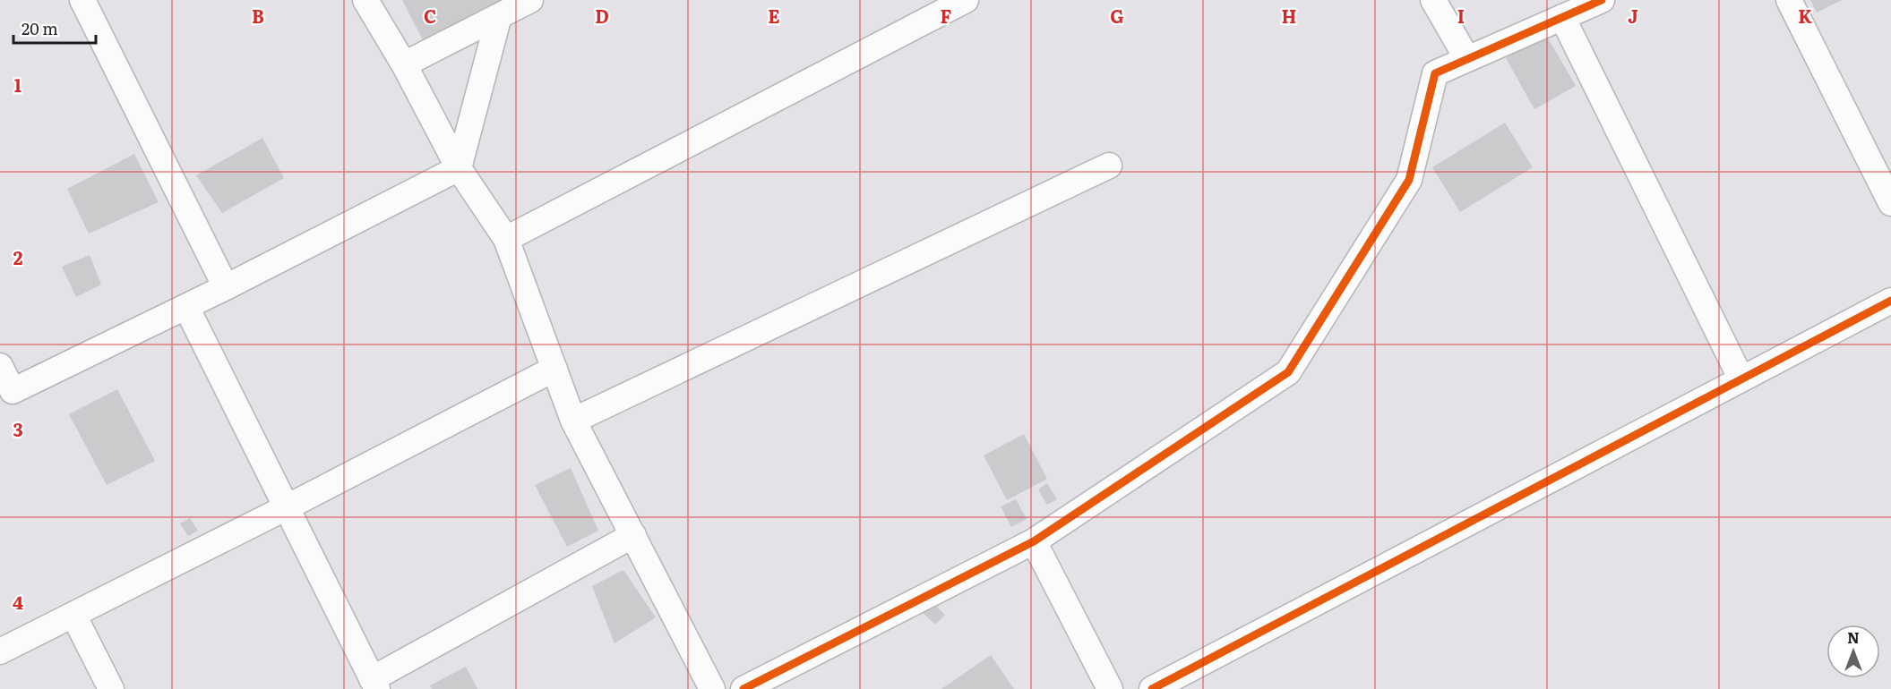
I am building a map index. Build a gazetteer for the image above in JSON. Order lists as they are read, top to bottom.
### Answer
{
  "scale_bar": "20 m",
  "north": "top",
  "grid": {
    "columns": [
      "B",
      "C",
      "D",
      "E",
      "F",
      "G",
      "H",
      "I",
      "J",
      "K"
    ],
    "rows": [
      "1",
      "2",
      "3",
      "4"
    ]
  }
}
